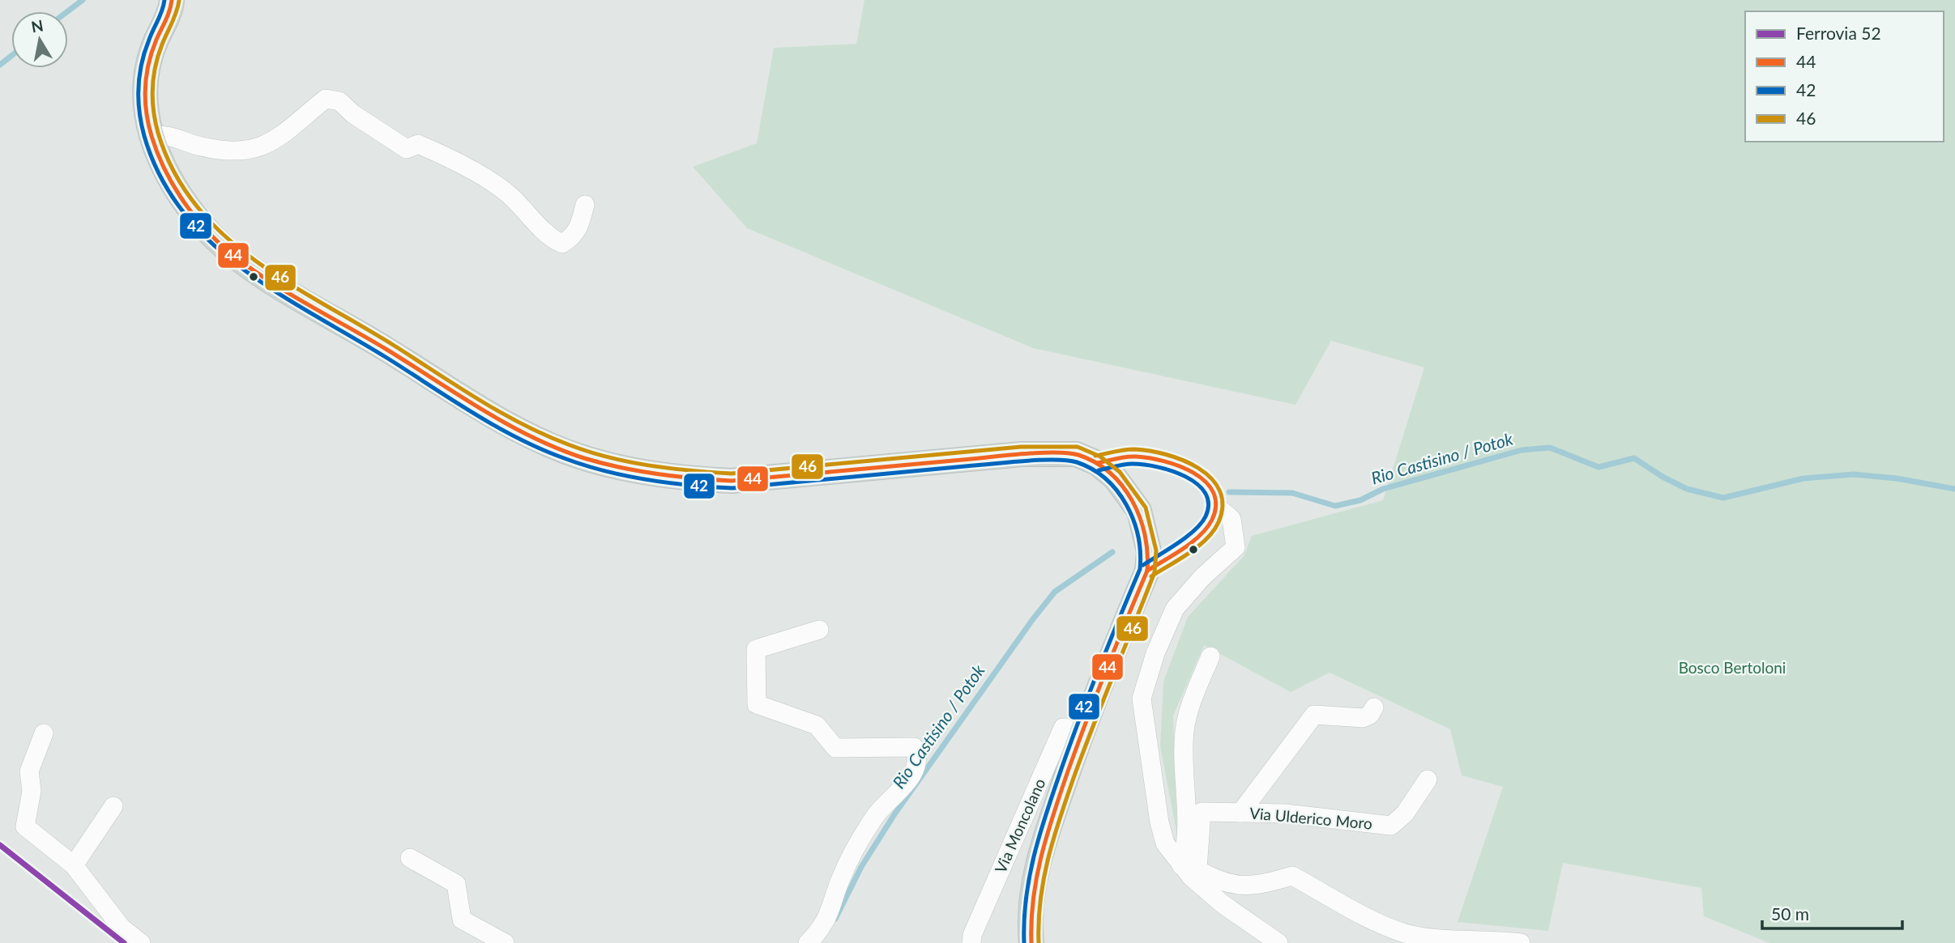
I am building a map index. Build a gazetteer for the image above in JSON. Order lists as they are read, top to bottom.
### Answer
{
  "streets": {
    "street": ["Via Ulderico Moro", "Via Moncolano"]
  },
  "water": ["Rio Castisino / Potok"],
  "parks": ["Bosco Bertoloni"],
  "lines": [
    "transit line 44",
    "transit line 42",
    "transit line 46",
    "rail line 52"
  ],
  "legend": [
    "Ferrovia 52",
    "44",
    "42",
    "46"
  ],
  "scale_bar": "50 m",
  "north": "top"
}
